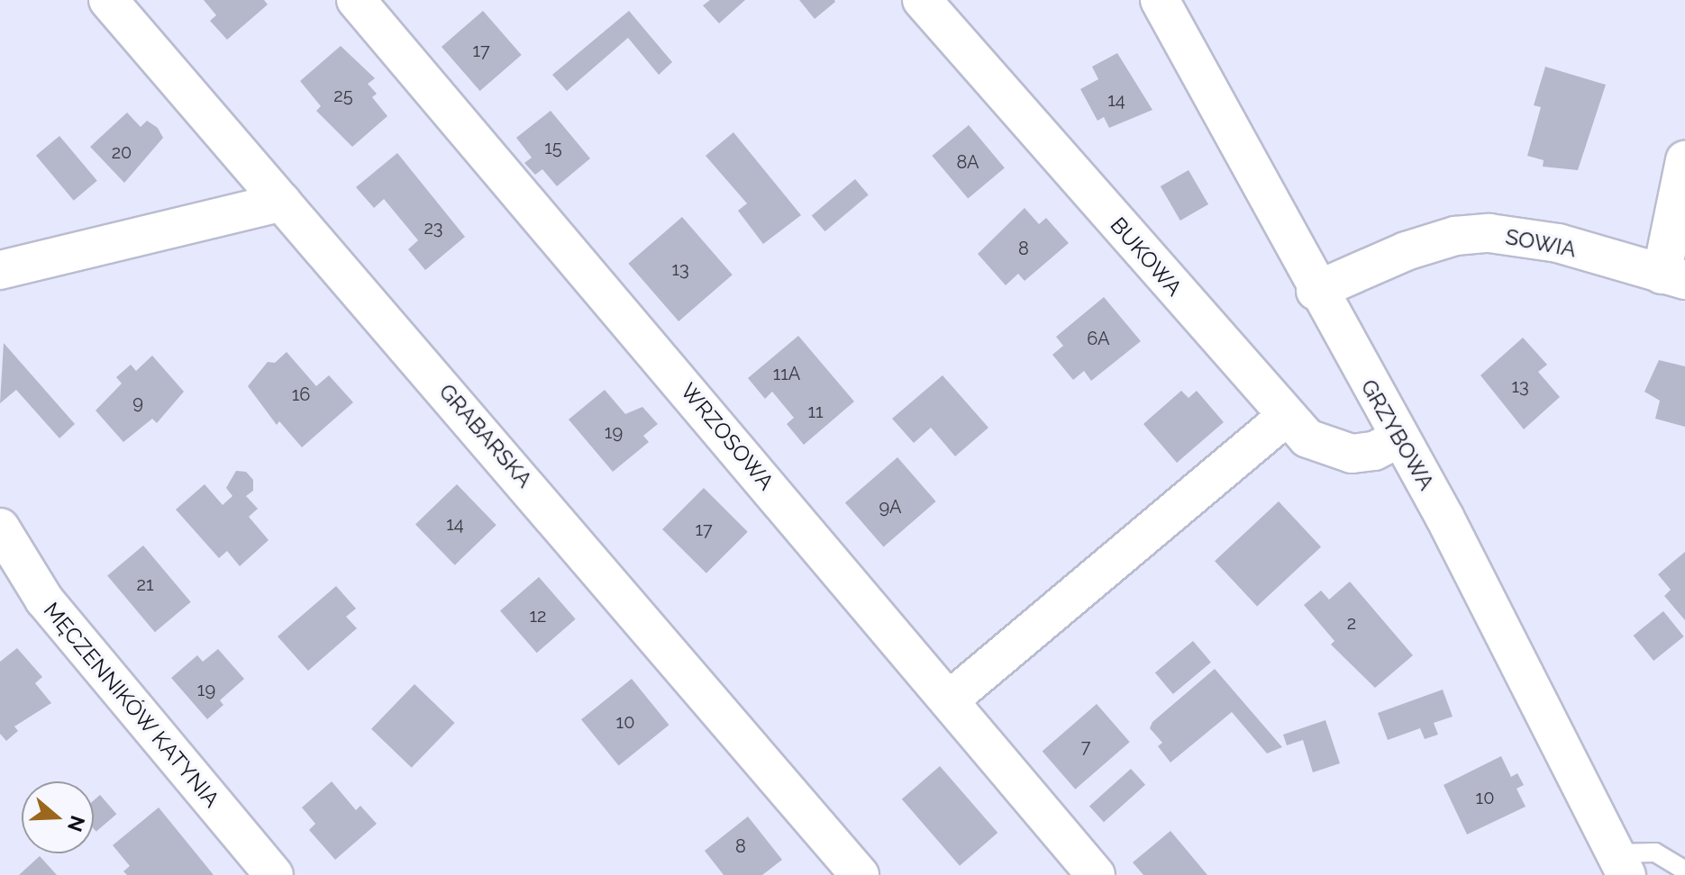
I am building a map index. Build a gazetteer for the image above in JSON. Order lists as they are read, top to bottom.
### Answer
{
  "streets": {
    "street": [
      "SOWIA",
      "BUKOWA",
      "GRZYBOWA",
      "GRABARSKA",
      "WRZOSOWA",
      "MĘCZENNIKÓW KATYNIA"
    ]
  },
  "crossings": [
    ["SOWIA", "GRZYBOWA"],
    ["BUKOWA", "GRZYBOWA"]
  ],
  "house_numbers": [
    "17",
    "25",
    "14",
    "15",
    "20",
    "8A",
    "23",
    "8",
    "13",
    "6A",
    "11A",
    "13",
    "16",
    "9",
    "11",
    "19",
    "9A",
    "14",
    "17",
    "21",
    "12",
    "2",
    "19",
    "10",
    "7",
    "10",
    "8"
  ],
  "north": "right"
}
